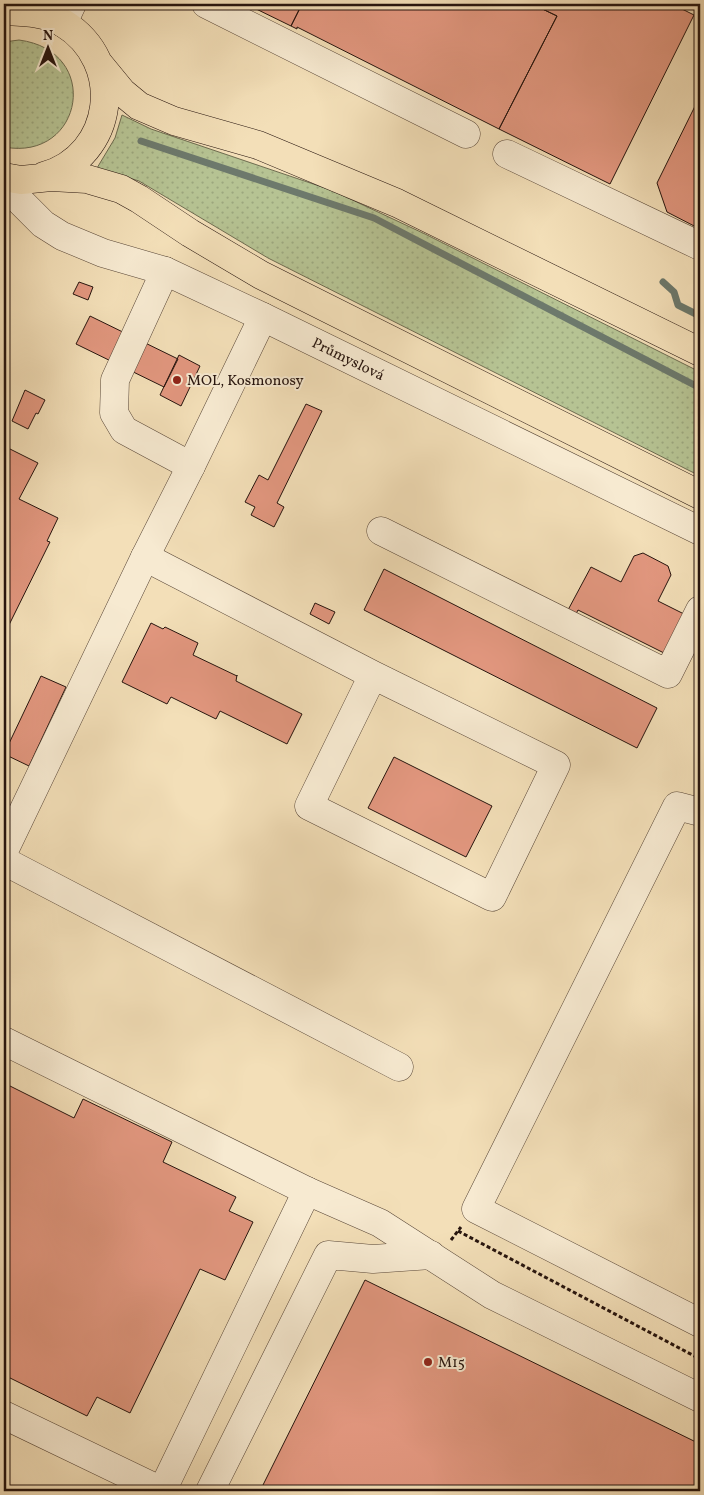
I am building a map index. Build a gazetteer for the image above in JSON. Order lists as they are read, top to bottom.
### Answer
{
  "streets": {
    "street": ["Průmyslová"]
  },
  "places": ["MOL, Kosmonosy", "M15"],
  "north": "top"
}
